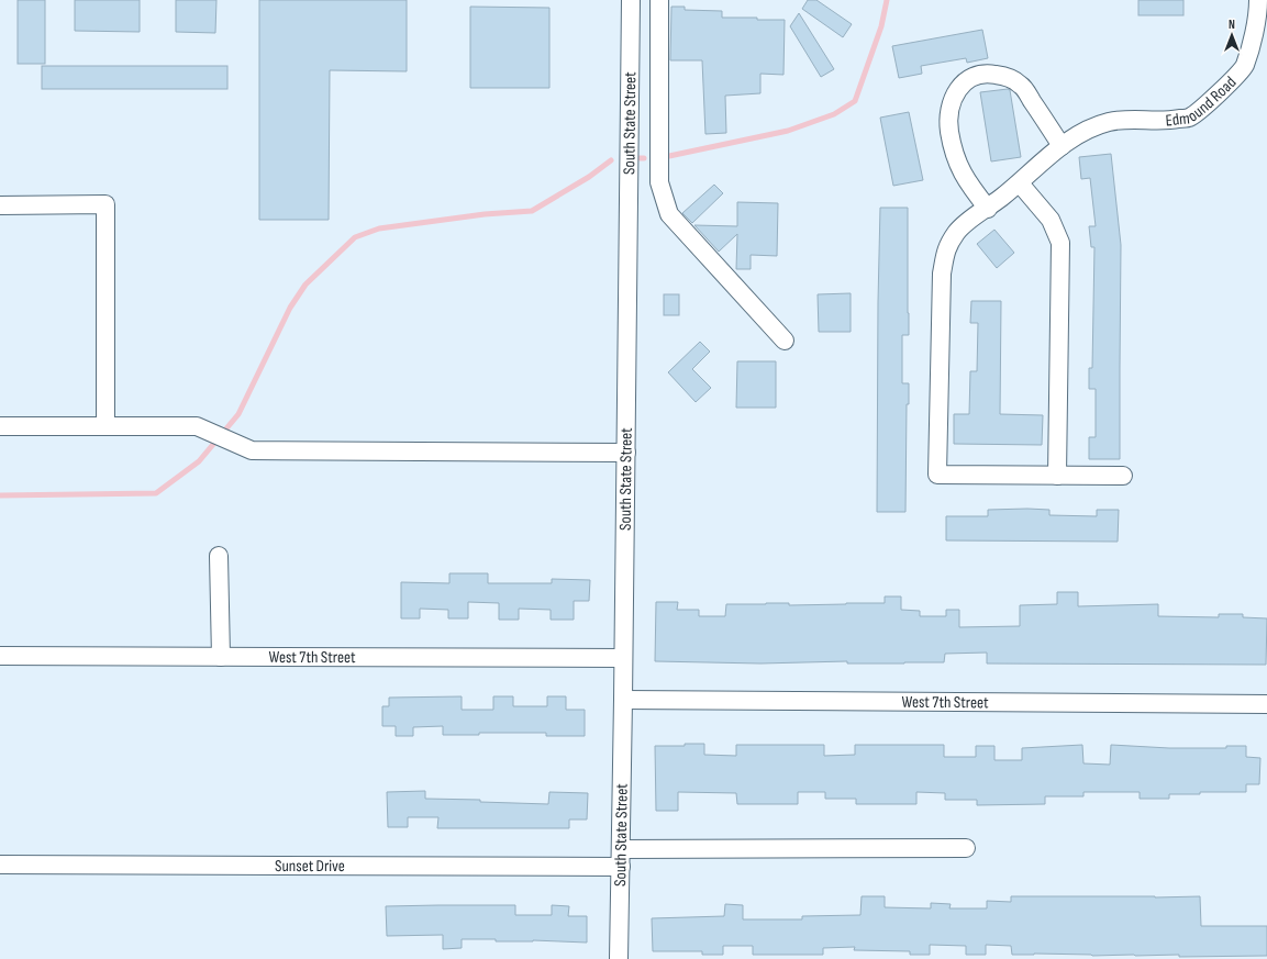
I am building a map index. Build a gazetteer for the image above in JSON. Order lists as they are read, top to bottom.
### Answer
{
  "streets": {
    "street": [
      "Edmound Road",
      "South State Street",
      "West 7th Street",
      "Sunset Drive"
    ]
  },
  "crossings": [
    ["South State Street", "West 7th Street"],
    ["South State Street", "Sunset Drive"]
  ],
  "north": "top"
}
